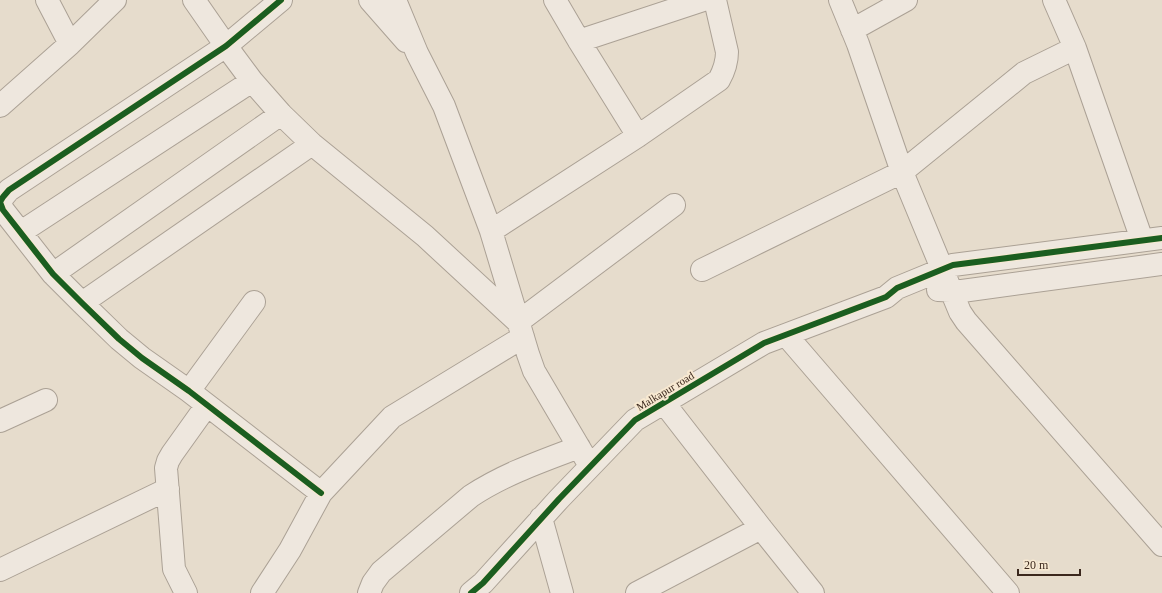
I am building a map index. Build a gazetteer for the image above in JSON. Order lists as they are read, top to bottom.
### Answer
{
  "streets": {
    "street": ["Malkapur road"]
  },
  "scale_bar": "20 m"
}
